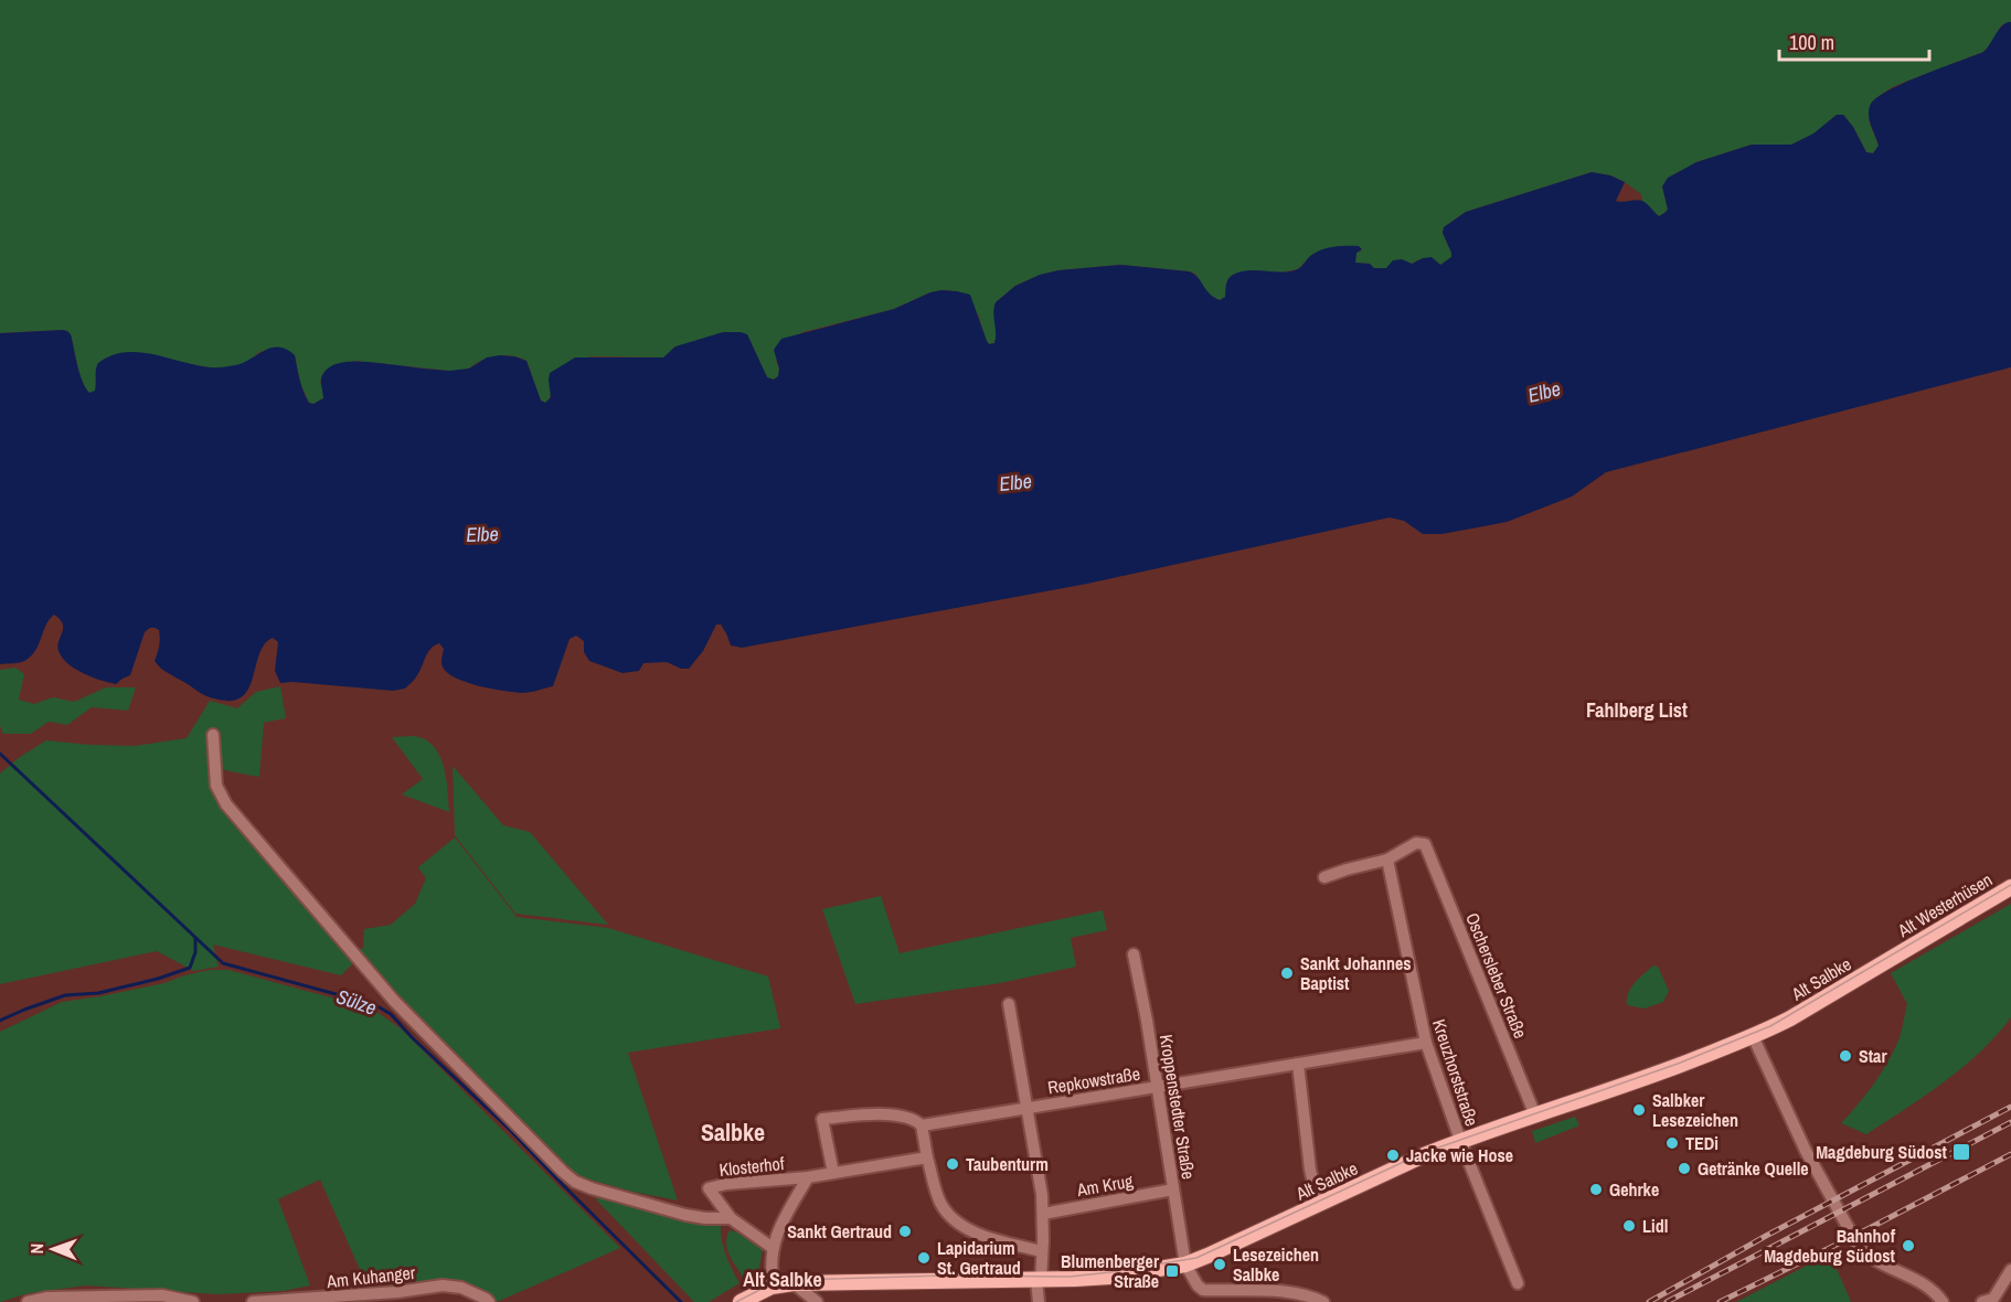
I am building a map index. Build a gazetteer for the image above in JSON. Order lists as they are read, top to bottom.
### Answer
{
  "streets": {
    "main road": ["Alt Westerhüsen", "Alt Salbke"],
    "street": [
      "Oschersleber Straße",
      "Kreuzhorststraße",
      "Repkowstraße",
      "Kroppenstedter Straße",
      "Klosterhof",
      "Am Krug",
      "Am Kuhanger"
    ]
  },
  "crossings": [
    ["Alt Westerhüsen", "Alt Salbke"],
    ["Oschersleber Straße", "Alt Salbke"],
    ["Oschersleber Straße", "Kreuzhorststraße"],
    ["Alt Salbke", "Kreuzhorststraße"],
    ["Alt Salbke", "Kroppenstedter Straße"],
    ["Kreuzhorststraße", "Repkowstraße"],
    ["Repkowstraße", "Kroppenstedter Straße"],
    ["Kroppenstedter Straße", "Am Krug"]
  ],
  "districts": ["Fahlberg List", "Salbke", "Alt Salbke"],
  "water": ["Elbe", "Sülze"],
  "places": {
    "other": [
      "Sankt Johannes Baptist",
      "Star",
      "Salbker Lesezeichen",
      "TEDi",
      "Jacke wie Hose",
      "Taubenturm",
      "Getränke Quelle",
      "Gehrke",
      "Lidl",
      "Sankt Gertraud",
      "Bahnhof Magdeburg Südost",
      "Lapidarium St. Gertraud",
      "Lesezeichen Salbke"
    ],
    "transit": ["Magdeburg Südost", "Blumenberger Straße"]
  },
  "scale_bar": "100 m",
  "north": "left"
}
